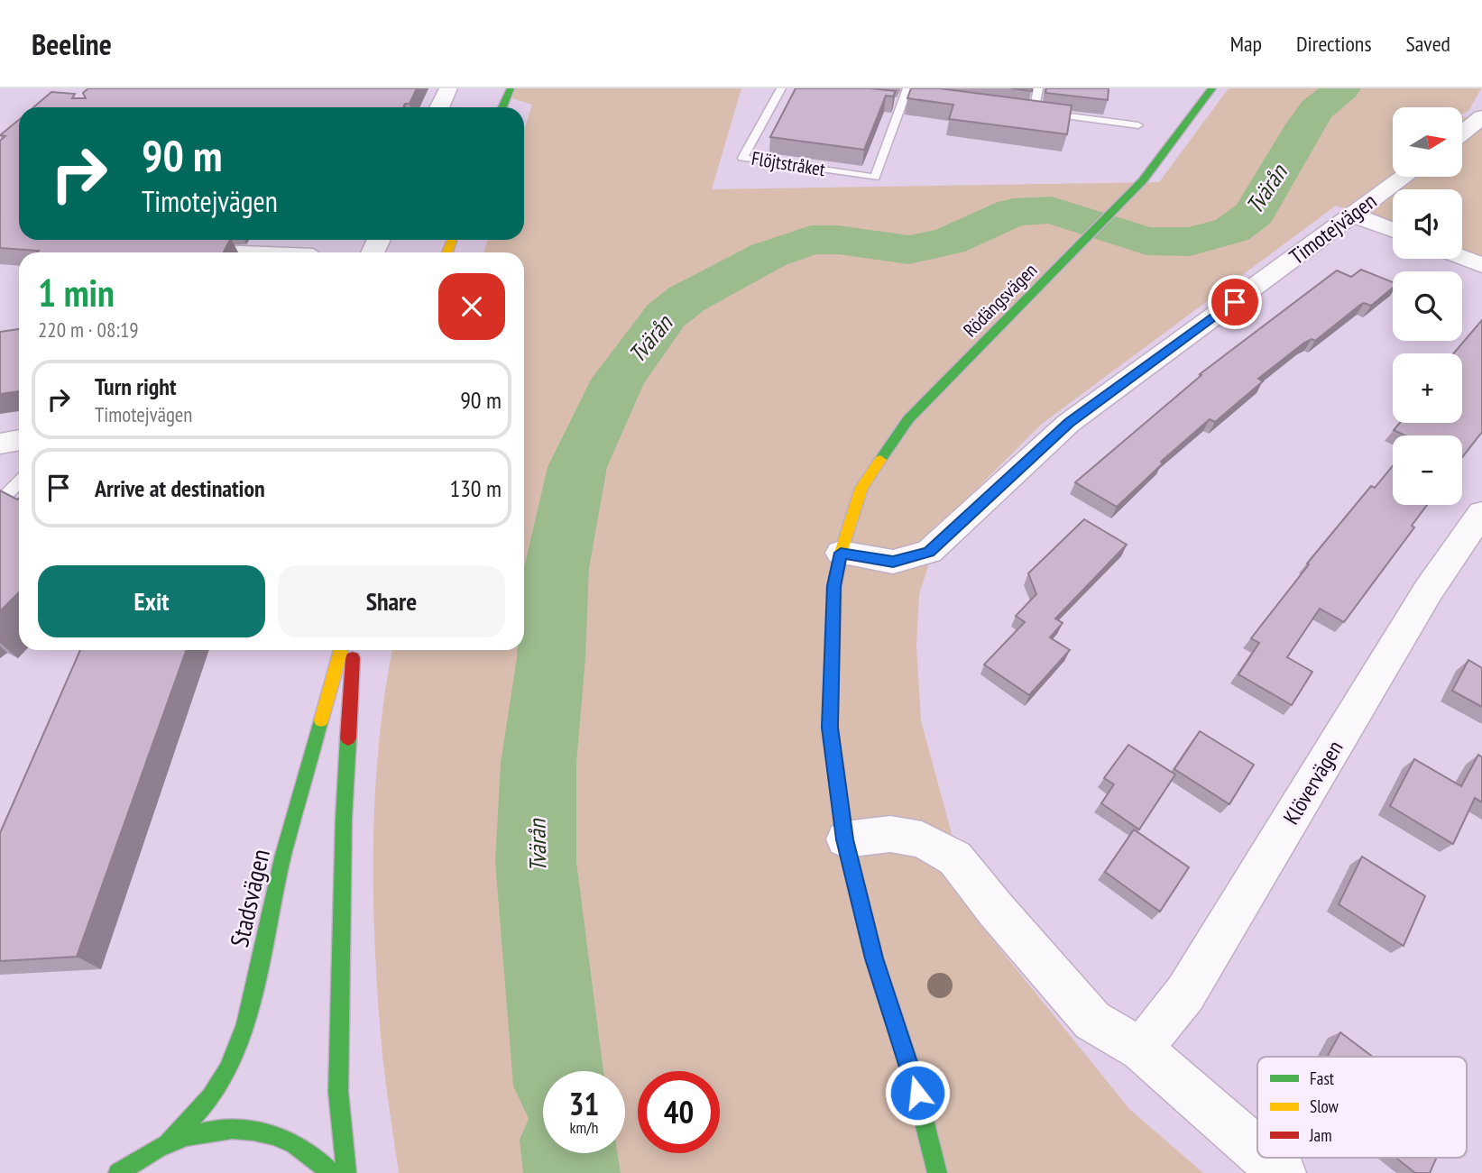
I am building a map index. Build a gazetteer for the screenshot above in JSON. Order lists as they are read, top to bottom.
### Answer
{
  "streets": {
    "street": [
      "Timotejvägen",
      "Rödängsvägen",
      "Klövervägen",
      "Stadsvägen"
    ],
    "lane": ["Flöjtstråket"]
  },
  "crossings": [
    ["Timotejvägen", "Rödängsvägen"]
  ],
  "water": ["Tvärån"],
  "legend": ["Fast", "Slow", "Jam"],
  "north": "right",
  "page": {
    "header": "Beeline",
    "nav": ["Map", "Directions", "Saved"],
    "map_buttons": ["+", "−"],
    "turn": ["90 m", "Timotejvägen"],
    "heading": ["1 min", "220 m · 08:19"],
    "list": [
      {
        "name": "Turn right",
        "note": "Timotejvägen",
        "value": "90 m"
      },
      {
        "name": "Arrive at destination",
        "value": "130 m"
      }
    ],
    "buttons": ["Exit", "Share"],
    "speed": "31 km/h",
    "limit": "40"
  }
}
